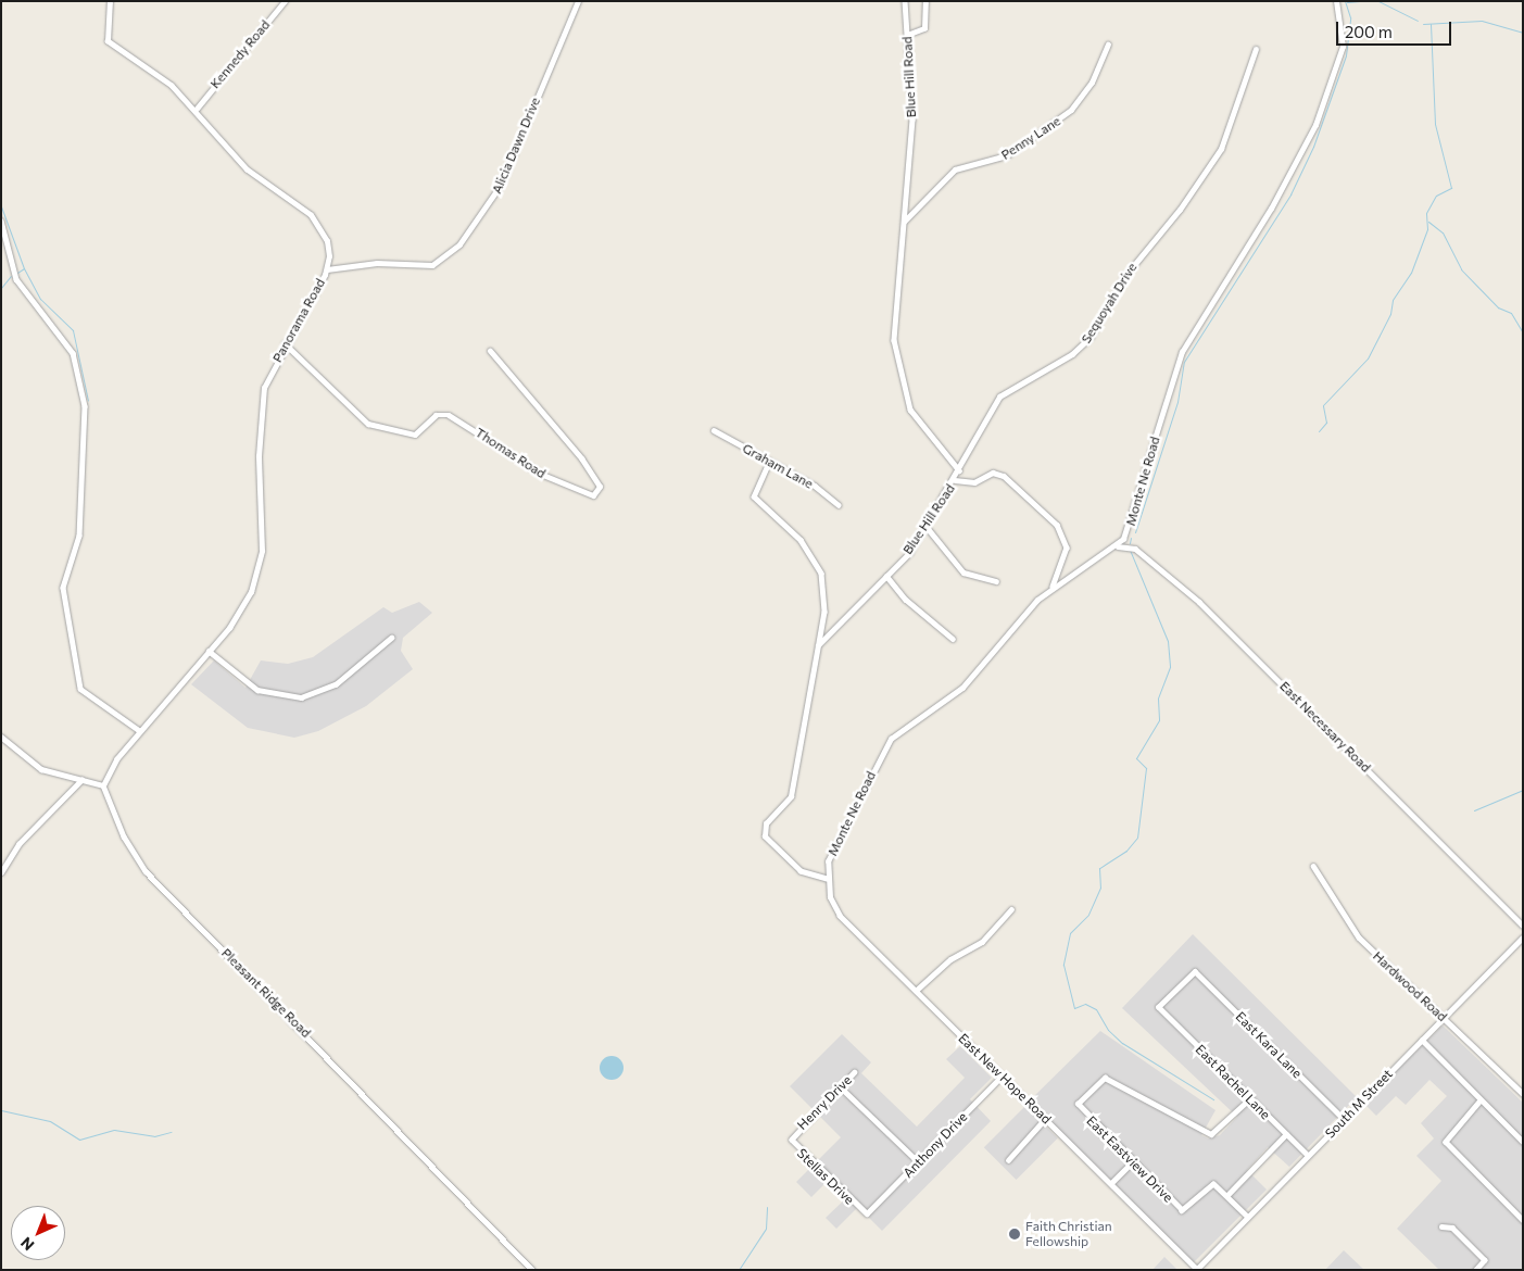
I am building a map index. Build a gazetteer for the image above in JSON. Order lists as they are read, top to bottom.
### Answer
{
  "streets": {
    "street": [
      "Kennedy Road",
      "Blue Hill Road",
      "Penny Lane",
      "Alicia Dawn Drive",
      "Sequoyah Drive",
      "Panorama Road",
      "Thomas Road",
      "Graham Lane",
      "Monte Ne Road",
      "East Necessary Road",
      "Hardwood Road",
      "Pleasant Ridge Road",
      "East Kara Lane",
      "East New Hope Road",
      "East Rachel Lane",
      "Henry Drive",
      "South M Street",
      "Anthony Drive",
      "East Eastview Drive",
      "Stellas Drive"
    ]
  },
  "crossings": [
    ["Kennedy Road", "Panorama Road"],
    ["Blue Hill Road", "Penny Lane"],
    ["Blue Hill Road", "Sequoyah Drive"],
    ["Alicia Dawn Drive", "Panorama Road"],
    ["Panorama Road", "Thomas Road"],
    ["Panorama Road", "Pleasant Ridge Road"],
    ["Monte Ne Road", "East Necessary Road"],
    ["Monte Ne Road", "East New Hope Road"],
    ["Hardwood Road", "South M Street"],
    ["East Kara Lane", "East Rachel Lane"],
    ["East Kara Lane", "South M Street"],
    ["East New Hope Road", "South M Street"],
    ["East New Hope Road", "Anthony Drive"],
    ["East Rachel Lane", "South M Street"],
    ["East Rachel Lane", "East Eastview Drive"],
    ["Henry Drive", "Stellas Drive"],
    ["Anthony Drive", "Stellas Drive"]
  ],
  "places": ["Faith Christian Fellowship"],
  "scale_bar": "200 m",
  "north": "bottom left"
}
